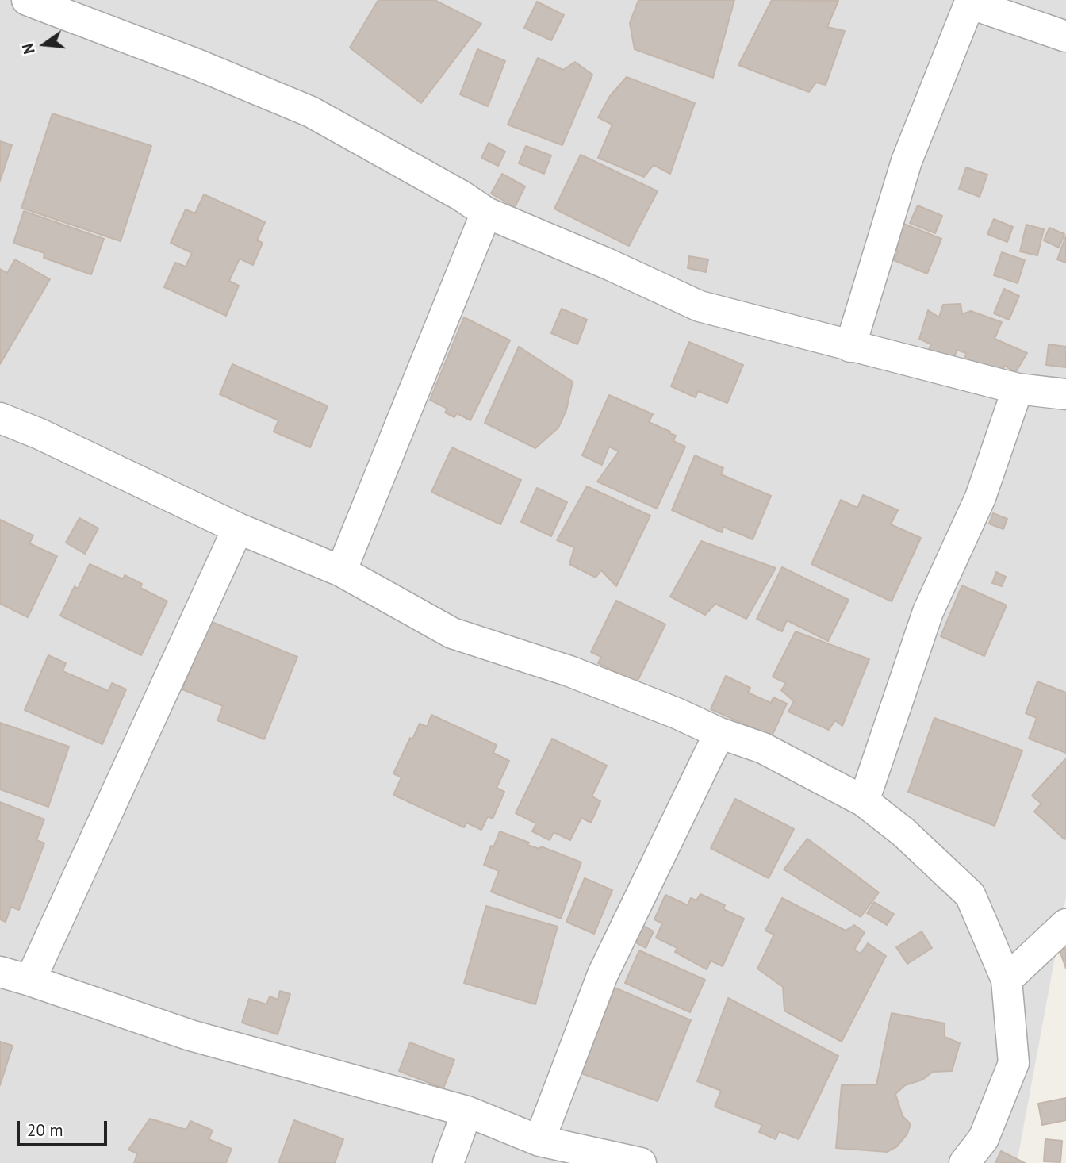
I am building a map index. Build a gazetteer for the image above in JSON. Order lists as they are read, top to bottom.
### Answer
{
  "scale_bar": "20 m",
  "north": "left"
}
